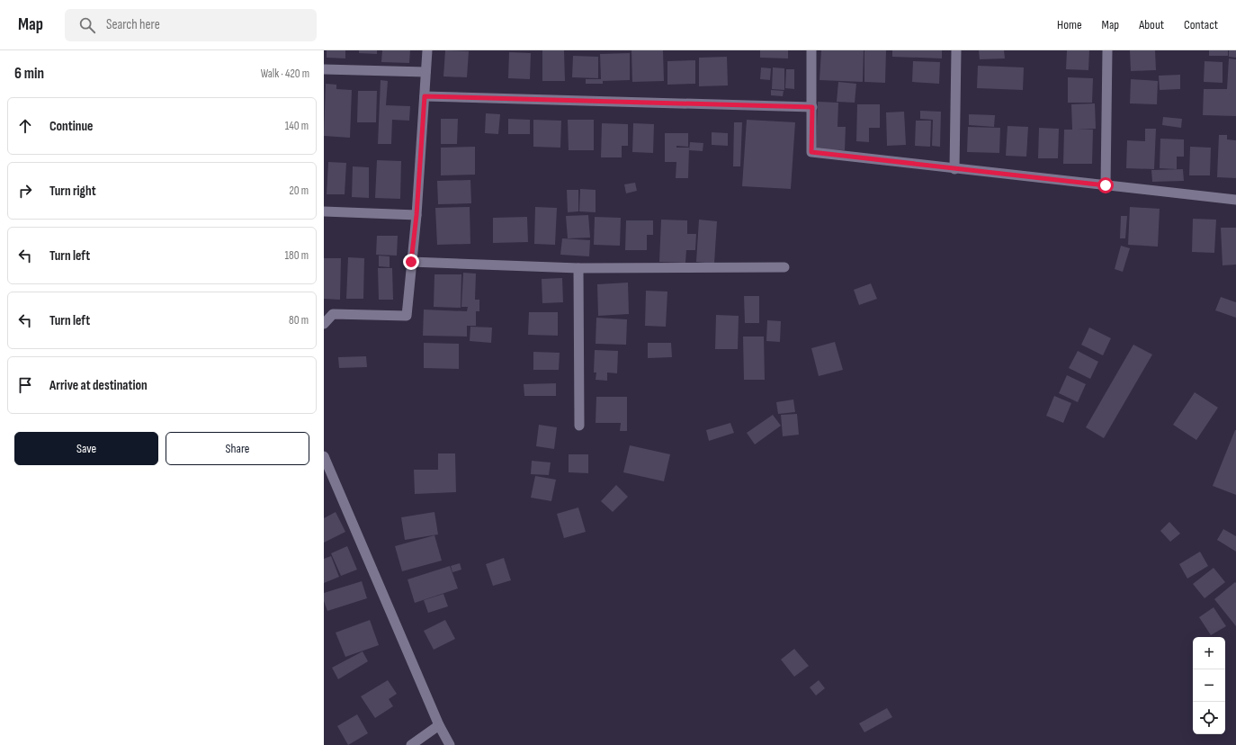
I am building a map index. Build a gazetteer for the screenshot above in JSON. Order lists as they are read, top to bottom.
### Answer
{
  "page": {
    "header": "Map",
    "search": "Search here",
    "nav": [
      "Home",
      "Map",
      "About",
      "Contact"
    ],
    "heading": ["6 min", "Walk · 420 m"],
    "list": [
      ["Continue", "140 m"],
      ["Turn right", "20 m"],
      ["Turn left", "180 m"],
      ["Turn left", "80 m"],
      "Arrive at destination"
    ],
    "buttons": ["Save", "Share"],
    "map_buttons": ["+", "−"]
  }
}
